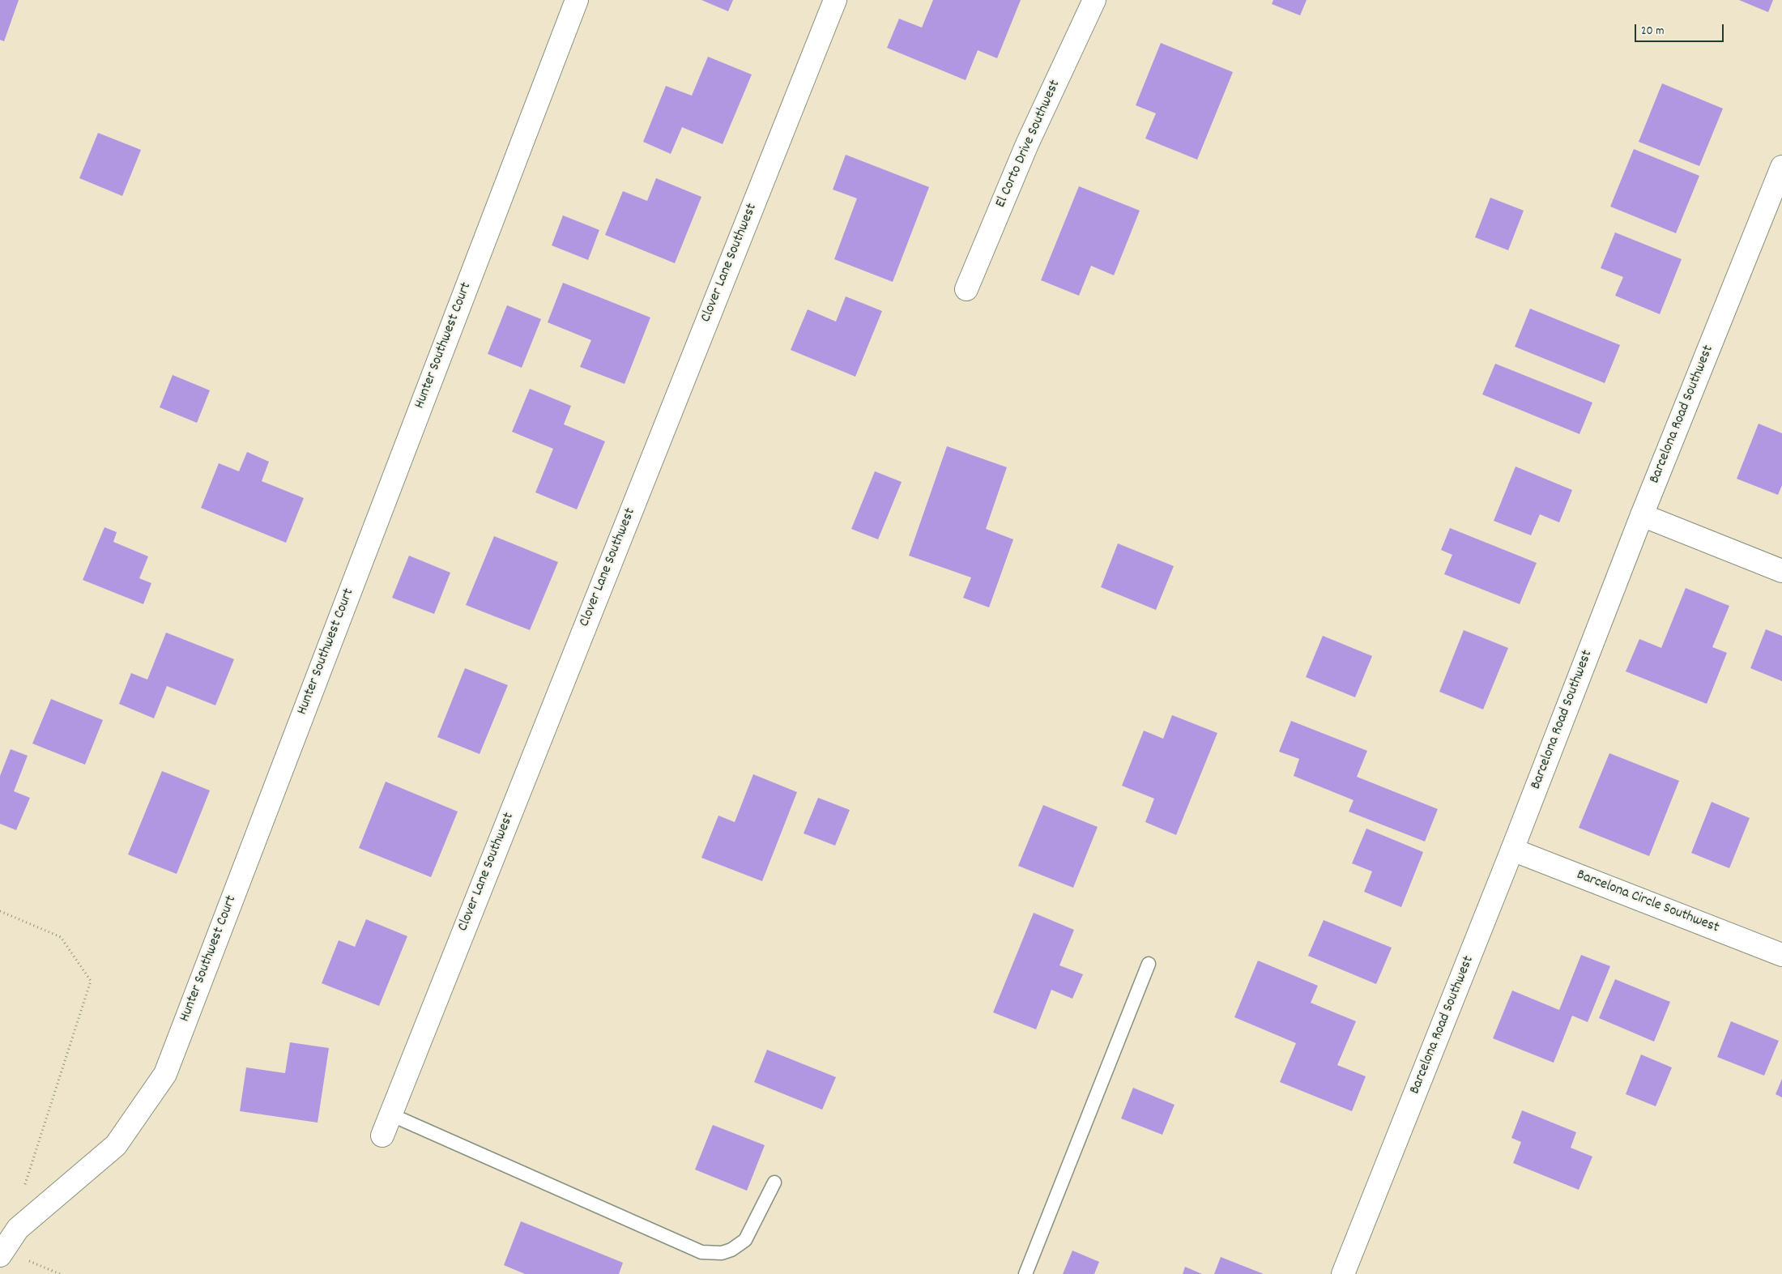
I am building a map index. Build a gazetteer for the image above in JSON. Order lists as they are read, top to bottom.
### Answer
{
  "streets": {
    "street": [
      "El Corto Drive Southwest",
      "Clover Lane Southwest",
      "Hunter Southwest Court",
      "Barcelona Road Southwest",
      "Barcelona Circle Southwest"
    ]
  },
  "crossings": [
    ["Barcelona Road Southwest", "Barcelona Circle Southwest"]
  ],
  "scale_bar": "20 m"
}
